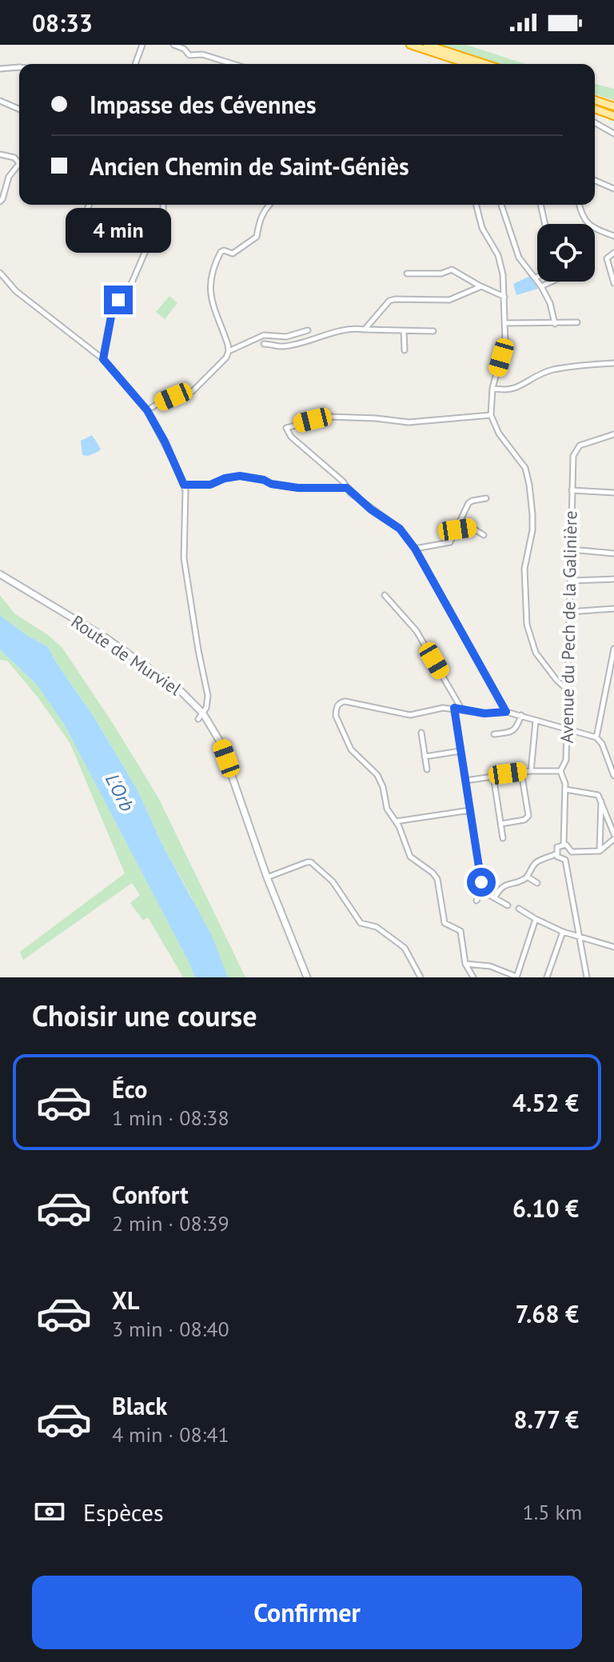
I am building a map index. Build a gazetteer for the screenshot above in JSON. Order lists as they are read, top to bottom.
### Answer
{
  "streets": {
    "main road": ["Route de Murviel"],
    "street": ["Avenue du Pech de la Galinière"]
  },
  "water": ["L'Orb"],
  "page": {
    "status": "08:33",
    "banner": ["Impasse des Cévennes", "Ancien Chemin de Saint-Géniès"],
    "bubble": "4 min",
    "heading": "Choisir une course",
    "list": [
      {
        "name": "Éco",
        "note": "1 min · 08:38",
        "value": "4.52 €"
      },
      {
        "name": "Confort",
        "note": "2 min · 08:39",
        "value": "6.10 €"
      },
      {
        "name": "XL",
        "note": "3 min · 08:40",
        "value": "7.68 €"
      },
      {
        "name": "Black",
        "note": "4 min · 08:41",
        "value": "8.77 €"
      }
    ],
    "pay": ["Espèces", "1.5 km"],
    "buttons": "Confirmer"
  }
}
